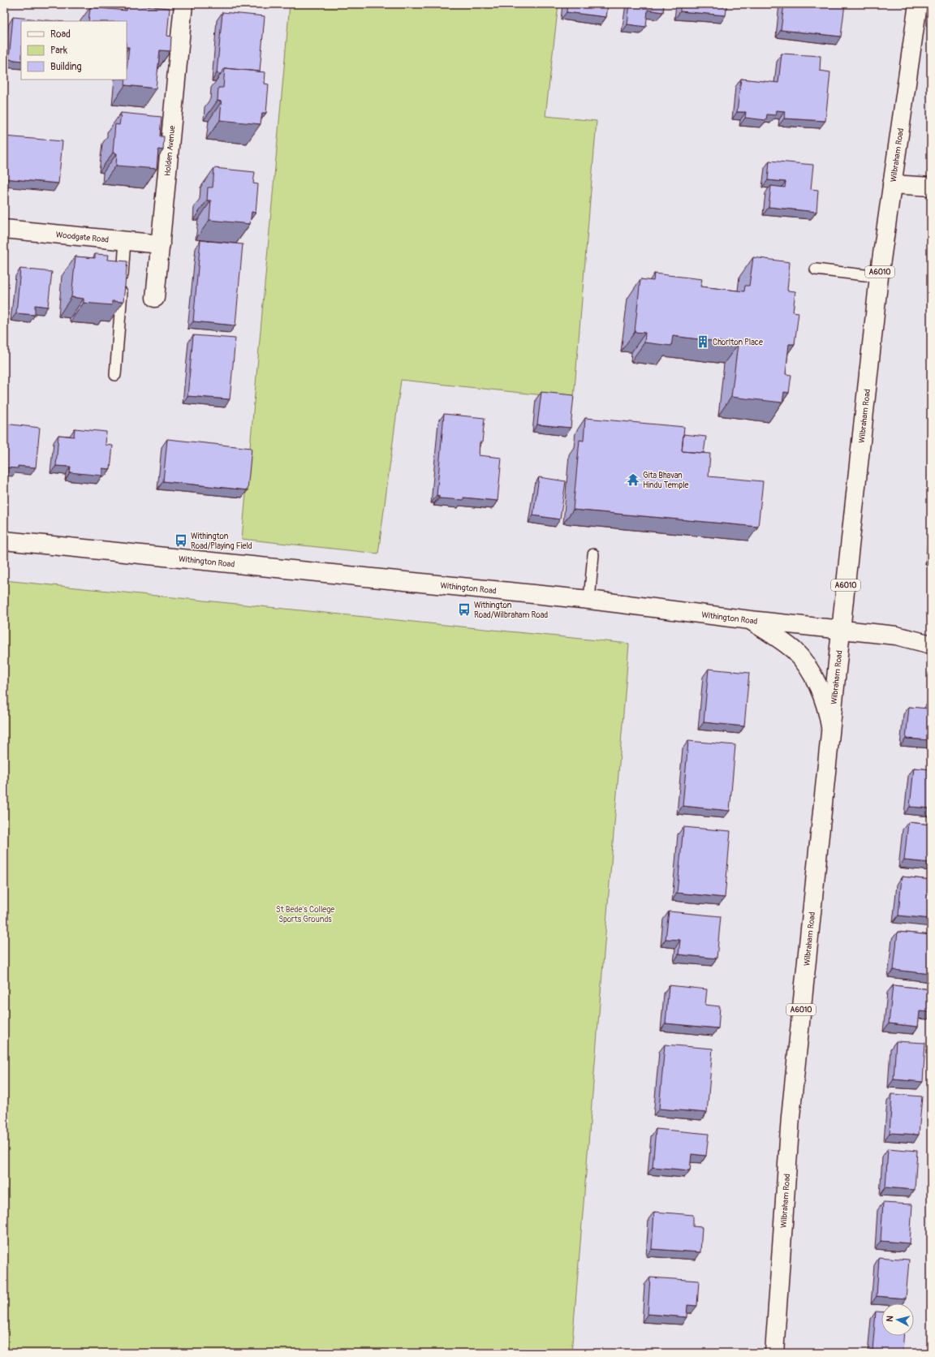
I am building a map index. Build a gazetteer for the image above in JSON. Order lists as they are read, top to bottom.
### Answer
{
  "streets": {
    "main road": [
      "Holden Avenue",
      "Wilbraham Road",
      "Woodgate Road",
      "A6010",
      "Withington Road"
    ]
  },
  "crossings": [
    ["Holden Avenue", "Woodgate Road"],
    ["Wilbraham Road", "Withington Road"]
  ],
  "parks": ["St Bede's College Sports Grounds"],
  "places": {
    "building": ["Chorlton Place"],
    "temple": ["Gita Bhavan Hindu Temple"],
    "bus stop": ["Withington Road/Playing Field", "Withington Road/Wilbraham Road"]
  },
  "legend": ["Road", "Park", "Building"],
  "north": "left"
}
